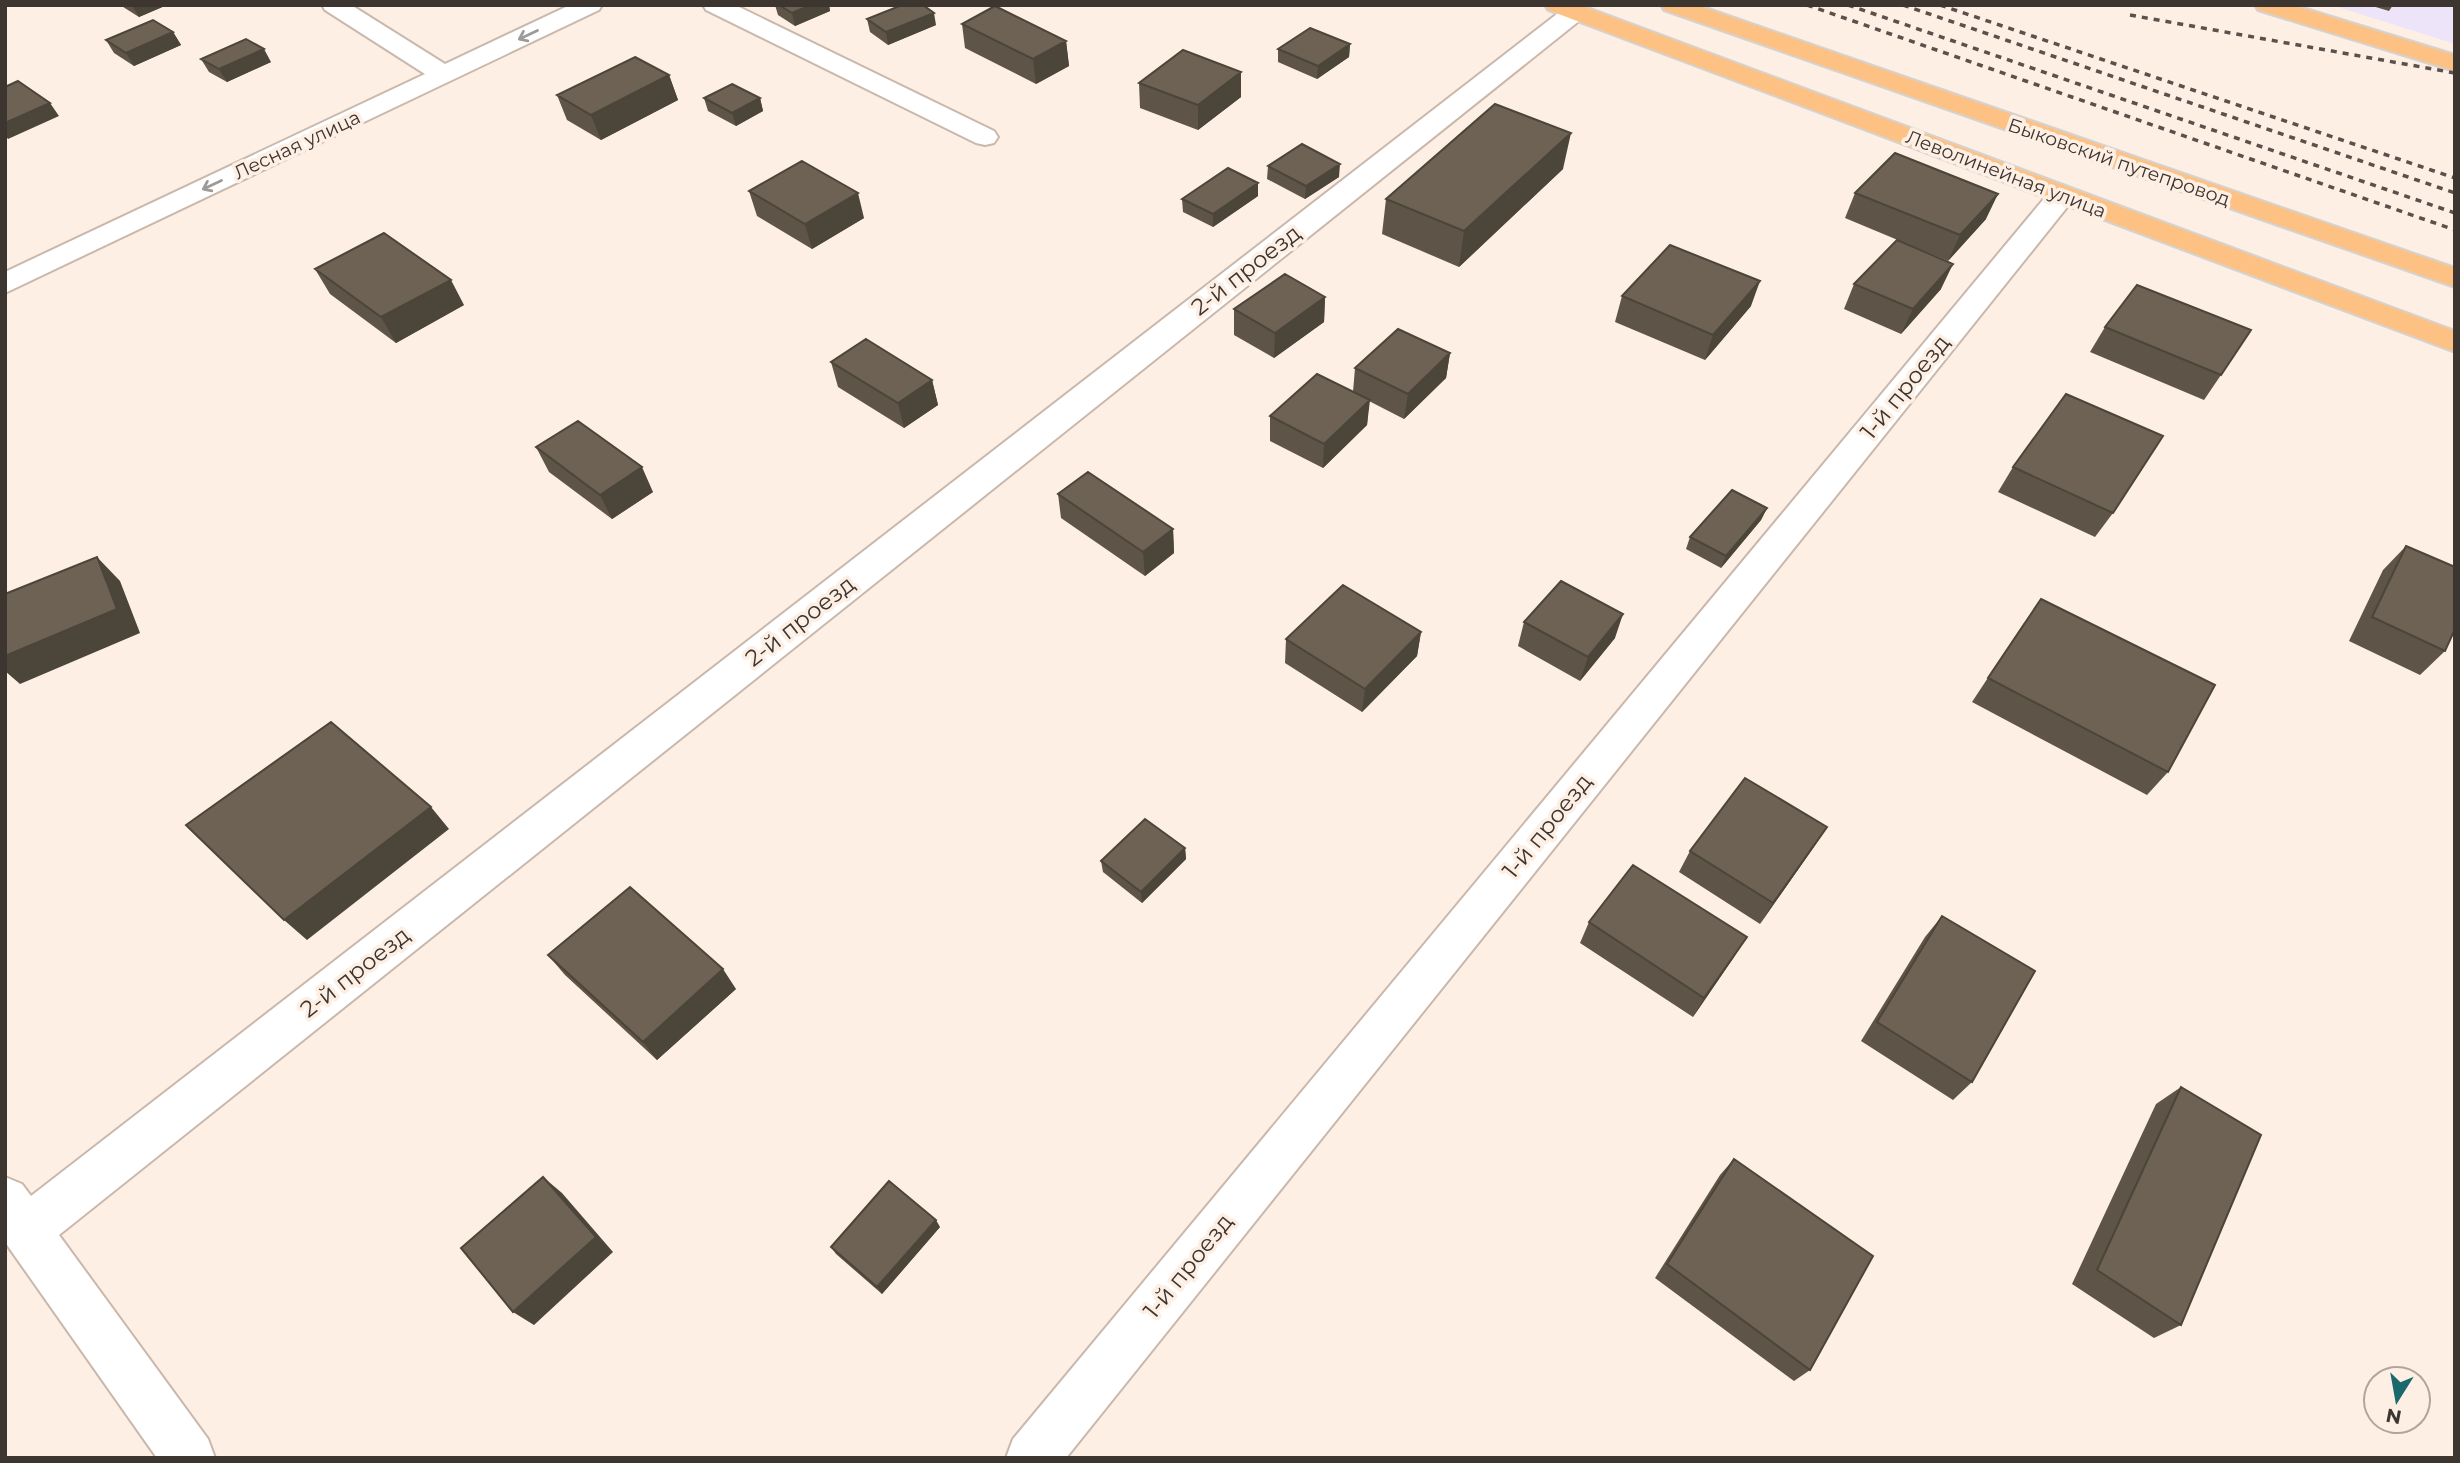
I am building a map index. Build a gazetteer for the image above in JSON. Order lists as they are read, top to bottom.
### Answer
{
  "streets": {
    "main road": ["Быковский путепровод", "Леволинейная улица"],
    "street": ["Лесная улица", "2-й проезд", "1-й проезд"]
  },
  "crossings": [
    ["Леволинейная улица", "2-й проезд"],
    ["Леволинейная улица", "1-й проезд"]
  ],
  "one_way": ["Лесная улица"],
  "north": "bottom"
}
